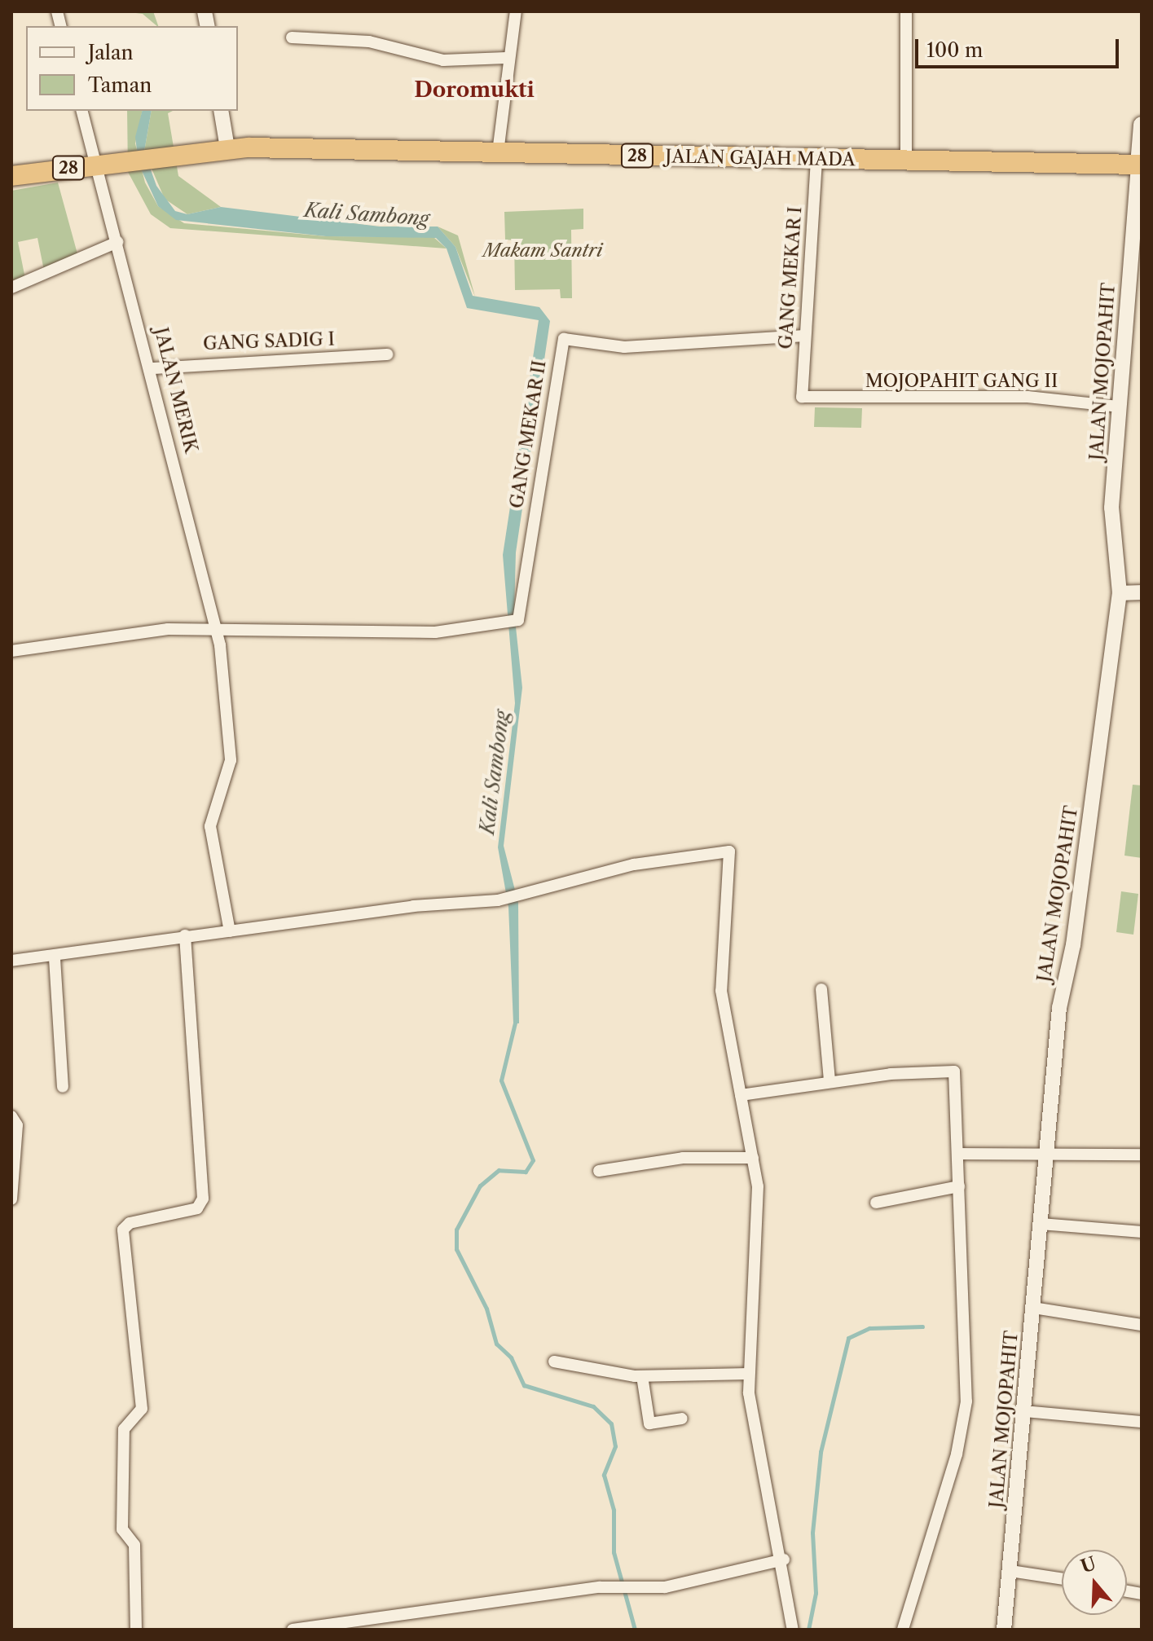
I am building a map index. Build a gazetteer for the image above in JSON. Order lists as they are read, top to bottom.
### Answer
{
  "streets": {
    "highway": ["28", "JALAN GAJAH MADA"],
    "street": [
      "GANG MEKAR I",
      "GANG SADIG I",
      "JALAN MOJOPAHIT",
      "MOJOPAHIT GANG II",
      "JALAN MERIK",
      "GANG MEKAR II"
    ]
  },
  "crossings": [
    ["28", "JALAN GAJAH MADA"],
    ["28", "JALAN MERIK"],
    ["JALAN GAJAH MADA", "GANG MEKAR I"],
    ["JALAN GAJAH MADA", "JALAN MOJOPAHIT"],
    ["JALAN GAJAH MADA", "JALAN MERIK"],
    ["GANG MEKAR I", "MOJOPAHIT GANG II"],
    ["GANG MEKAR I", "GANG MEKAR II"],
    ["GANG SADIG I", "JALAN MERIK"],
    ["JALAN MOJOPAHIT", "MOJOPAHIT GANG II"],
    ["JALAN MERIK", "GANG MEKAR II"]
  ],
  "districts": ["Doromukti"],
  "water": ["Kali Sambong"],
  "parks": ["Makam Santri"],
  "legend": ["Jalan", "Taman"],
  "scale_bar": "100 m",
  "north": "top"
}
